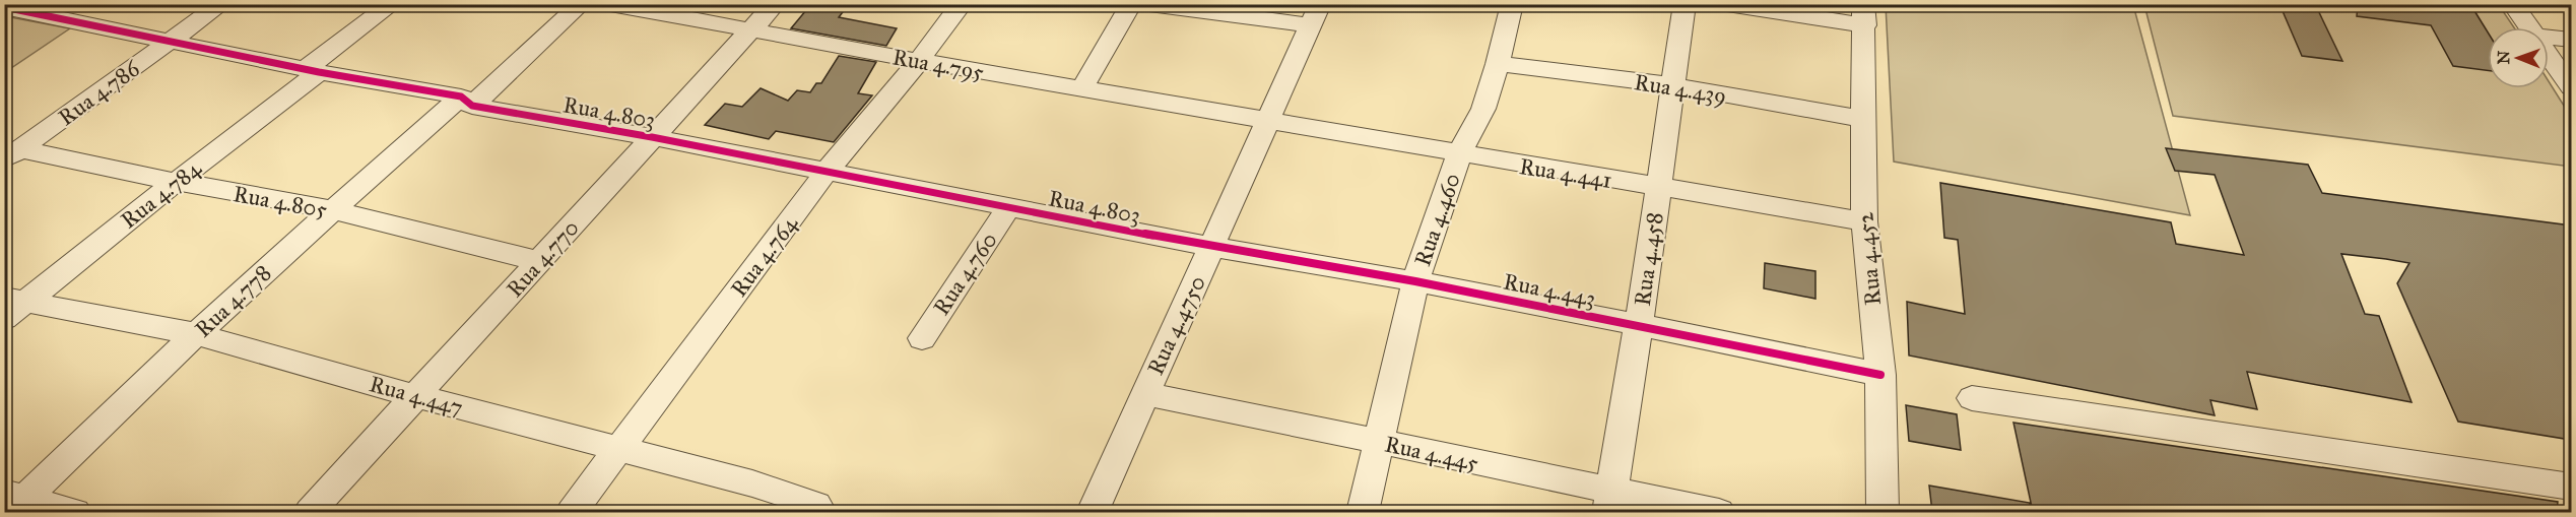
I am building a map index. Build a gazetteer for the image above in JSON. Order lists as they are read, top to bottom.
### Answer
{
  "streets": {
    "street": [
      "Rua 4.795",
      "Rua 4.439",
      "Rua 4.786",
      "Rua 4.803",
      "Rua 4.441",
      "Rua 4.784",
      "Rua 4.805",
      "Rua 4.460",
      "Rua 4.764",
      "Rua 4.770",
      "Rua 4.458",
      "Rua 4.452",
      "Rua 4.760",
      "Rua 4.443",
      "Rua 4.778",
      "Rua 4.4750",
      "Rua 4.447",
      "Rua 4.445"
    ]
  },
  "crossings": [
    ["Rua 4.795", "Rua 4.441"],
    ["Rua 4.795", "Rua 4.764"],
    ["Rua 4.795", "Rua 4.770"],
    ["Rua 4.795", "Rua 4.4750"],
    ["Rua 4.439", "Rua 4.460"],
    ["Rua 4.439", "Rua 4.458"],
    ["Rua 4.439", "Rua 4.452"],
    ["Rua 4.786", "Rua 4.803"],
    ["Rua 4.786", "Rua 4.805"],
    ["Rua 4.803", "Rua 4.784"],
    ["Rua 4.803", "Rua 4.764"],
    ["Rua 4.803", "Rua 4.770"],
    ["Rua 4.803", "Rua 4.760"],
    ["Rua 4.803", "Rua 4.443"],
    ["Rua 4.803", "Rua 4.778"],
    ["Rua 4.803", "Rua 4.4750"],
    ["Rua 4.441", "Rua 4.460"],
    ["Rua 4.441", "Rua 4.458"],
    ["Rua 4.441", "Rua 4.452"],
    ["Rua 4.441", "Rua 4.4750"],
    ["Rua 4.784", "Rua 4.805"],
    ["Rua 4.784", "Rua 4.447"],
    ["Rua 4.805", "Rua 4.770"],
    ["Rua 4.805", "Rua 4.778"],
    ["Rua 4.460", "Rua 4.443"],
    ["Rua 4.460", "Rua 4.445"],
    ["Rua 4.764", "Rua 4.447"],
    ["Rua 4.770", "Rua 4.447"],
    ["Rua 4.458", "Rua 4.443"],
    ["Rua 4.458", "Rua 4.445"],
    ["Rua 4.452", "Rua 4.443"],
    ["Rua 4.443", "Rua 4.4750"],
    ["Rua 4.778", "Rua 4.447"],
    ["Rua 4.4750", "Rua 4.445"]
  ],
  "north": "left"
}
